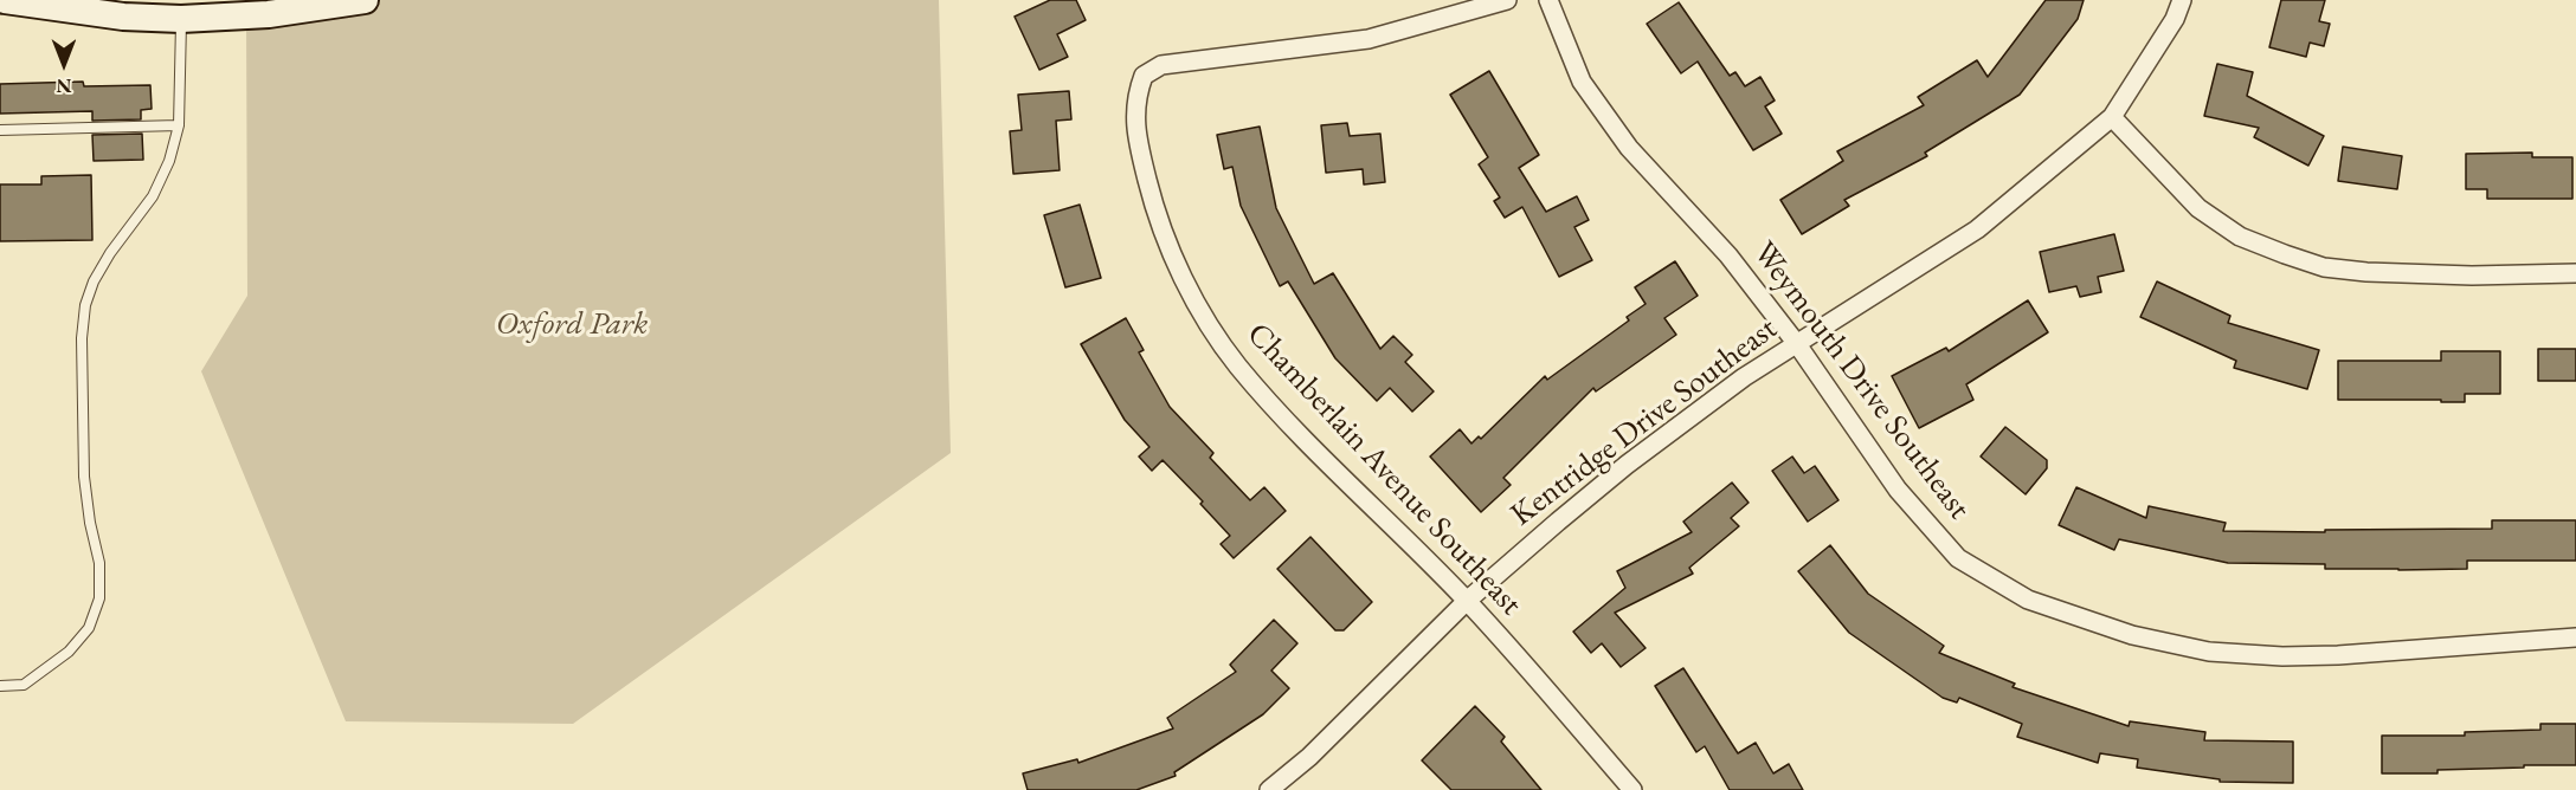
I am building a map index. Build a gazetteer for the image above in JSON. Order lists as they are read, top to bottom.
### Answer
{
  "streets": {
    "street": ["Weymouth Drive Southeast", "Kentridge Drive Southeast", "Chamberlain Avenue Southeast"]
  },
  "crossings": [
    ["Weymouth Drive Southeast", "Kentridge Drive Southeast"],
    ["Kentridge Drive Southeast", "Chamberlain Avenue Southeast"]
  ],
  "parks": ["Oxford Park"],
  "north": "bottom"
}
